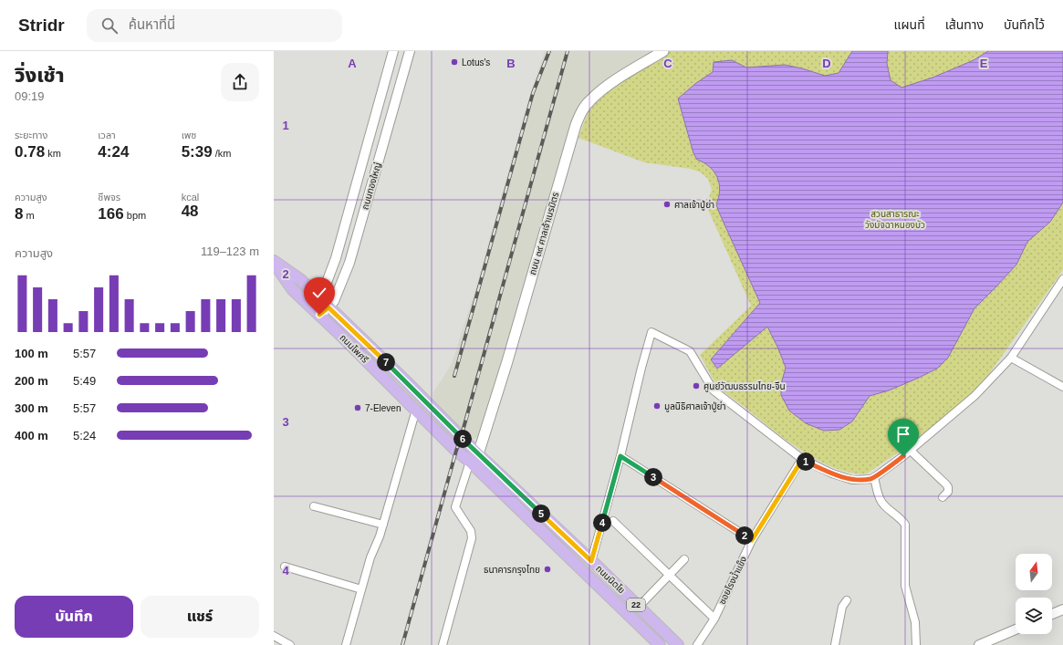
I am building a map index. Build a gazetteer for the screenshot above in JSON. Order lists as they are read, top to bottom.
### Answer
{
  "streets": {
    "main road": [
      "ถนน ๓๙ ศาลเจ้าเนรมิตร",
      "ถนนโพศรี",
      "ถนนนิตโย",
      "22"
    ],
    "street": ["ถนนทองใหญ่", "ซอยโรงน้ำแข็ง"]
  },
  "crossings": [
    ["ถนนทองใหญ่", "ถนนโพศรี"],
    ["ถนน ๓๙ ศาลเจ้าเนรมิตร", "ถนนโพศรี"],
    ["ถนน ๓๙ ศาลเจ้าเนรมิตร", "ถนนนิตโย"],
    ["ถนนโพศรี", "ถนนนิตโย"]
  ],
  "parks": ["สวนสาธารณะ วังมัจฉาหนองบัว"],
  "places": [
    "Lotus's",
    "ศาลเจ้าปู่ย่า",
    "ศูนย์วัฒนธรรมไทย-จีน",
    "มูลนิธิศาลเจ้าปู่ย่า",
    "7-Eleven",
    "ธนาคารกรุงไทย"
  ],
  "north": "top",
  "page": {
    "header": "Stridr",
    "search": "ค้นหาที่นี่",
    "nav": ["แผนที่", "เส้นทาง", "บันทึกไว้"],
    "heading": ["วิ่งเช้า", "09:19"],
    "stats": [
      ["ระยะทาง", "0.78 km"],
      ["เวลา", "4:24"],
      ["เพซ", "5:39 /km"],
      ["ความสูง", "8 m"],
      ["ชีพจร", "166 bpm"],
      ["kcal", "48"]
    ],
    "chart": ["ความสูง", "119–123 m"],
    "list": [
      {
        "name": "100 m",
        "note": "5:57"
      },
      {
        "name": "200 m",
        "note": "5:49"
      },
      {
        "name": "300 m",
        "note": "5:57"
      },
      {
        "name": "400 m",
        "note": "5:24"
      }
    ],
    "pins": [
      "7",
      "6",
      "1",
      "3",
      "5",
      "4",
      "2"
    ],
    "buttons": ["บันทึก", "แชร์"]
  },
  "grid": {
    "columns": [
      "A",
      "B",
      "C",
      "D",
      "E"
    ],
    "rows": [
      "1",
      "2",
      "3",
      "4"
    ]
  }
}
